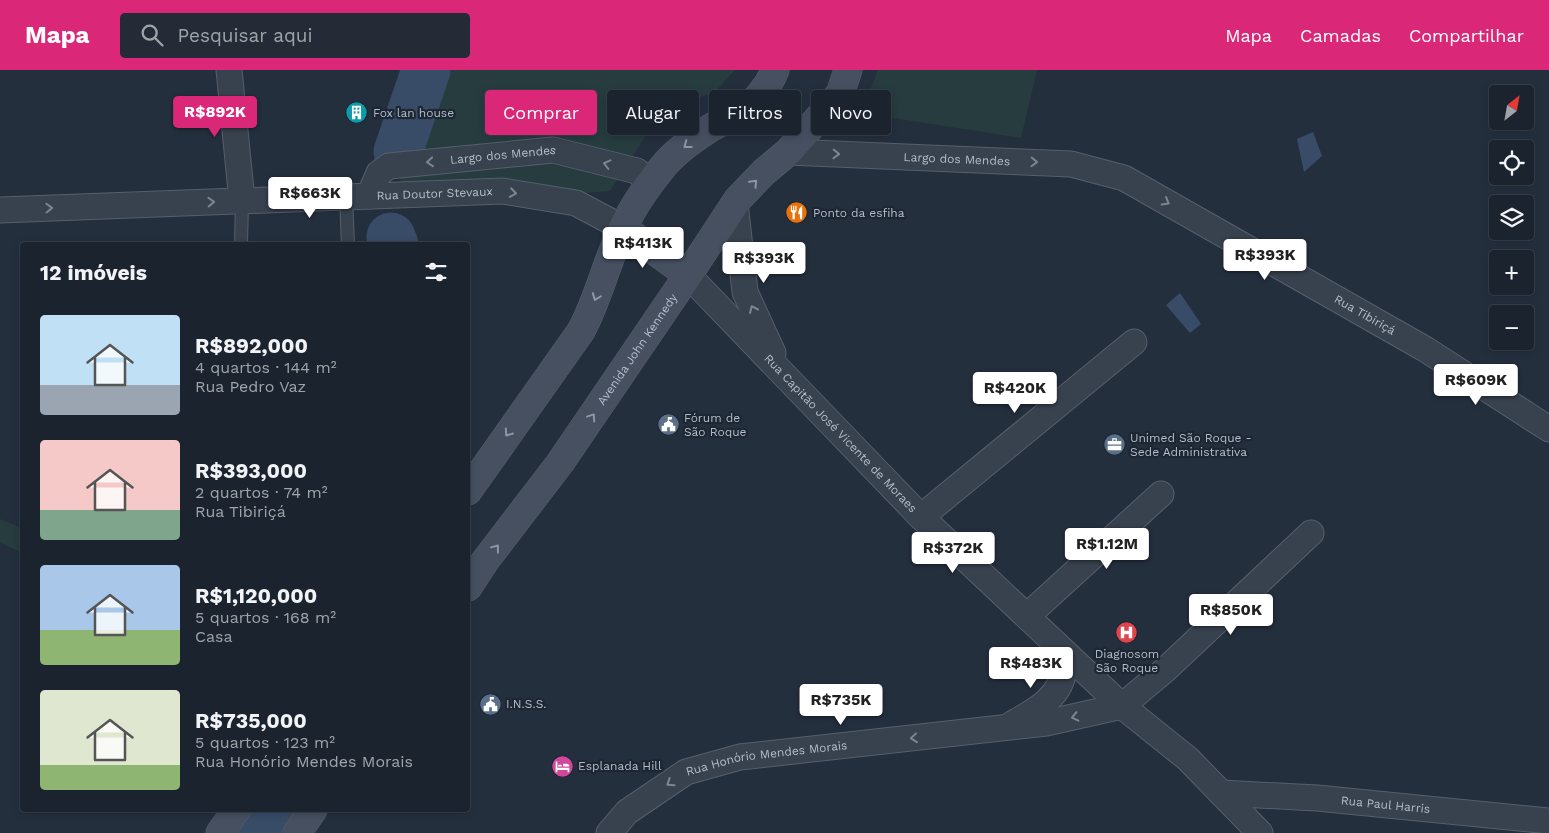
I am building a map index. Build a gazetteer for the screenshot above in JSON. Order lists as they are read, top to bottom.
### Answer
{
  "streets": {
    "main road": ["Avenida John Kennedy"],
    "street": [
      "Largo dos Mendes",
      "Rua Doutor Stevaux",
      "Rua Tibiriçá",
      "Rua Capitão José Vicente de Moraes",
      "Rua Honório Mendes Morais",
      "Rua Paul Harris"
    ]
  },
  "crossings": [
    ["Largo dos Mendes", "Rua Doutor Stevaux"],
    ["Largo dos Mendes", "Rua Tibiriçá"],
    ["Largo dos Mendes", "Avenida John Kennedy"],
    ["Avenida John Kennedy", "Rua Capitão José Vicente de Moraes"],
    ["Rua Capitão José Vicente de Moraes", "Rua Honório Mendes Morais"],
    ["Rua Capitão José Vicente de Moraes", "Rua Paul Harris"]
  ],
  "one_way": ["Rua Doutor Stevaux", "Rua Tibiriçá", "Rua Honório Mendes Morais"],
  "places": {
    "building": ["Fox lan house"],
    "restaurant": ["Ponto da esfiha"],
    "public building": ["Fórum de São Roque", "I.N.S.S."],
    "office": ["Unimed São Roque - Sede Administrativa"],
    "hospital": ["Diagnosom São Roque"],
    "hotel": ["Esplanada Hill"]
  },
  "north": "top right",
  "page": {
    "header": "Mapa",
    "search": "Pesquisar aqui",
    "nav": ["Mapa", "Camadas", "Compartilhar"],
    "map_buttons": ["+", "−"],
    "chip": [
      "Comprar",
      "Alugar",
      "Filtros",
      "Novo"
    ],
    "price": [
      "R$892K",
      "R$663K",
      "R$413K",
      "R$393K",
      "R$393K",
      "R$609K",
      "R$420K",
      "R$1.12M",
      "R$372K",
      "R$850K",
      "R$483K",
      "R$735K"
    ],
    "heading": "12 imóveis",
    "list": [
      {
        "name": "R$892,000",
        "note": "4 quartos · 144 m² · Rua Pedro Vaz"
      },
      {
        "name": "R$393,000",
        "note": "2 quartos · 74 m² · Rua Tibiriçá"
      },
      {
        "name": "R$1,120,000",
        "note": "5 quartos · 168 m² · Casa"
      },
      {
        "name": "R$735,000",
        "note": "5 quartos · 123 m² · Rua Honório Mendes Morais"
      }
    ]
  }
}
